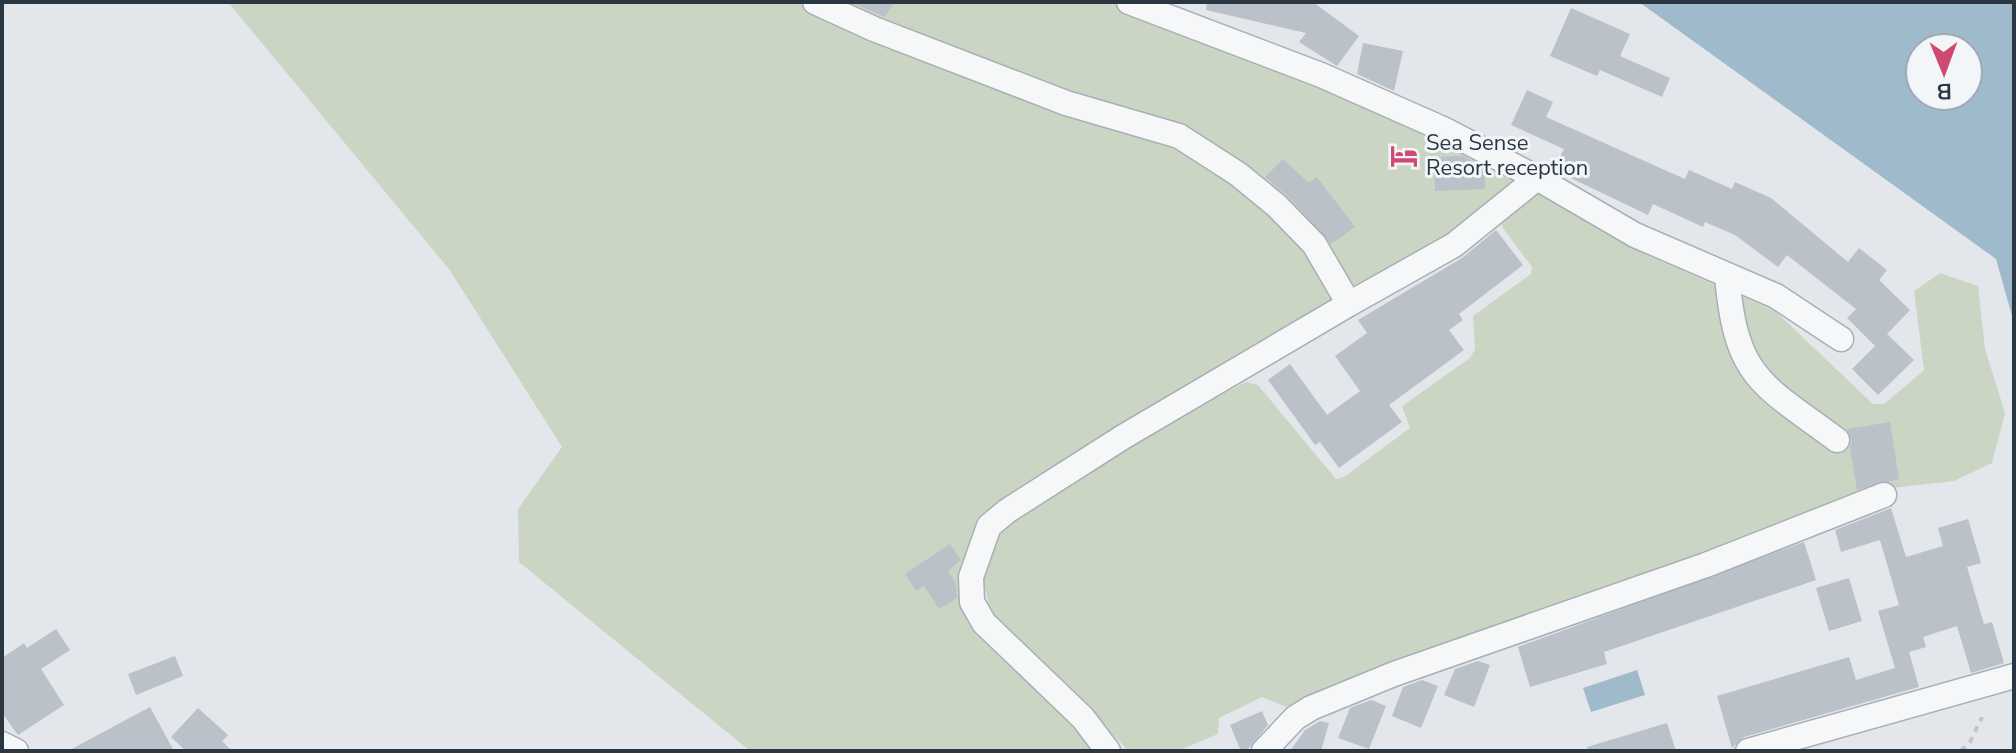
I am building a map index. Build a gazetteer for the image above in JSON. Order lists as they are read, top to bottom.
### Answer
{
  "places": {
    "hotel": ["Sea Sense Resort reception"]
  },
  "north": "bottom"
}
